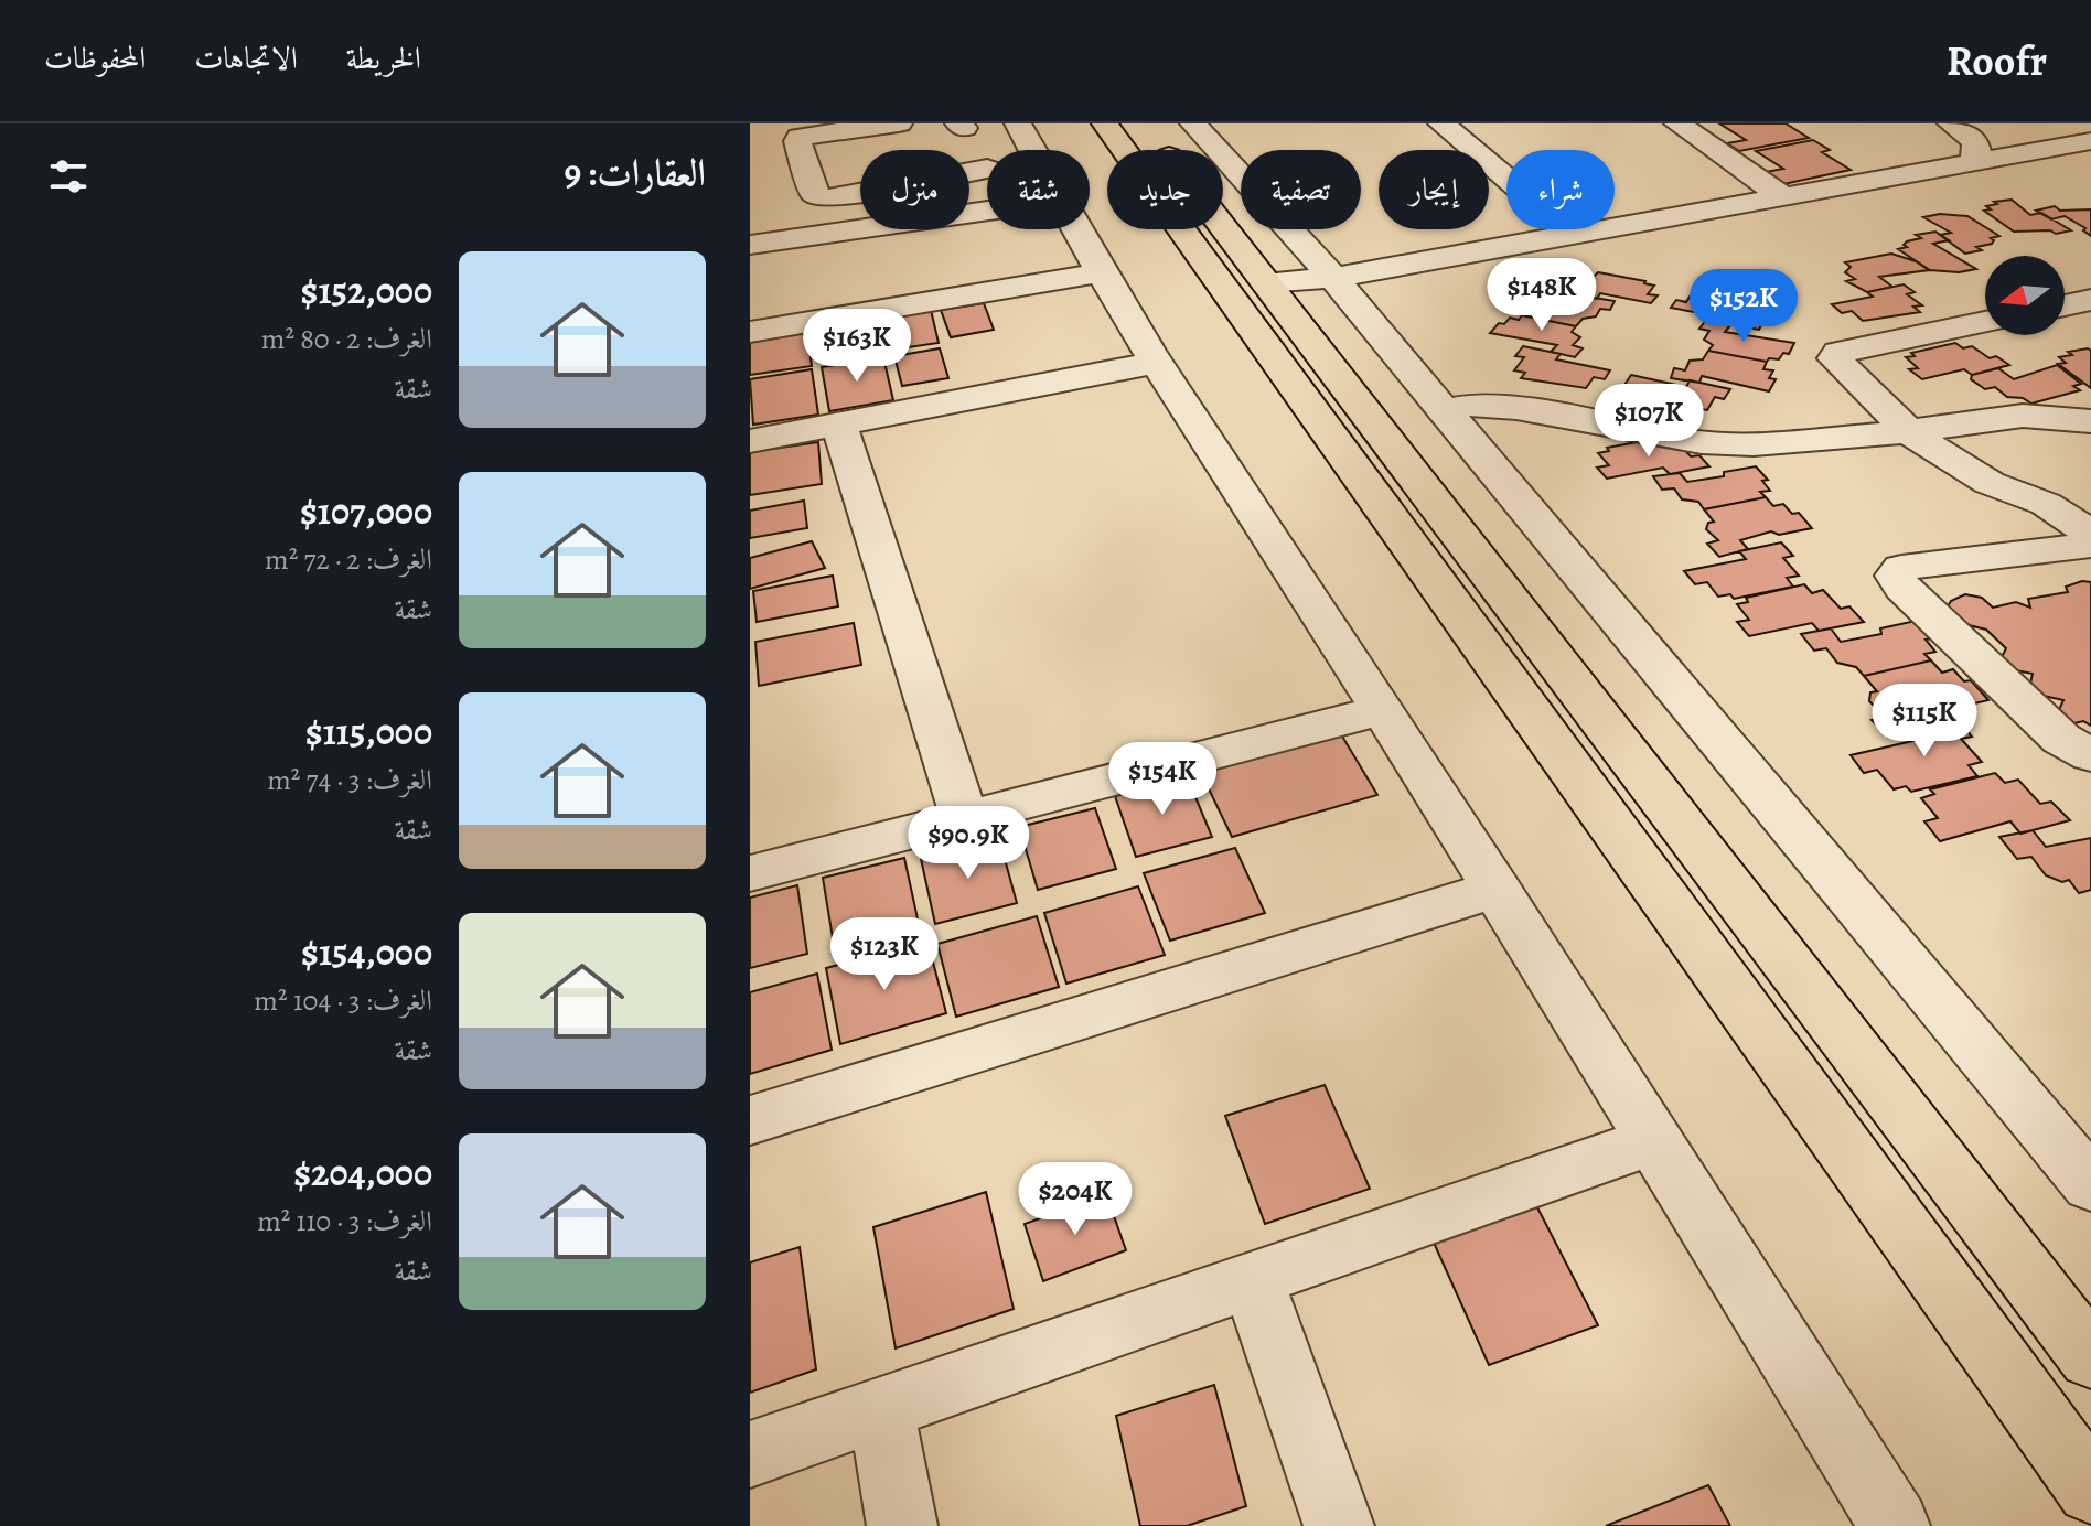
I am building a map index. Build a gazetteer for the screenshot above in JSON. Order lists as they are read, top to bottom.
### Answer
{
  "north": "left",
  "page": {
    "header": "Roofr",
    "nav": ["الخريطة", "الاتجاهات", "المحفوظات"],
    "heading": "العقارات: 9",
    "chip": [
      "شراء",
      "إيجار",
      "تصفية",
      "جديد",
      "شقة",
      "منزل"
    ],
    "list": [
      {
        "name": "$152,000",
        "note": "الغرف: 2 · 80 m² · شقة"
      },
      {
        "name": "$107,000",
        "note": "الغرف: 2 · 72 m² · شقة"
      },
      {
        "name": "$115,000",
        "note": "الغرف: 3 · 74 m² · شقة"
      },
      {
        "name": "$154,000",
        "note": "الغرف: 3 · 104 m² · شقة"
      },
      {
        "name": "$204,000",
        "note": "الغرف: 3 · 110 m² · شقة"
      }
    ],
    "price": [
      "$148K",
      "$152K",
      "$163K",
      "$107K",
      "$115K",
      "$154K",
      "$90.9K",
      "$123K",
      "$204K"
    ]
  }
}
